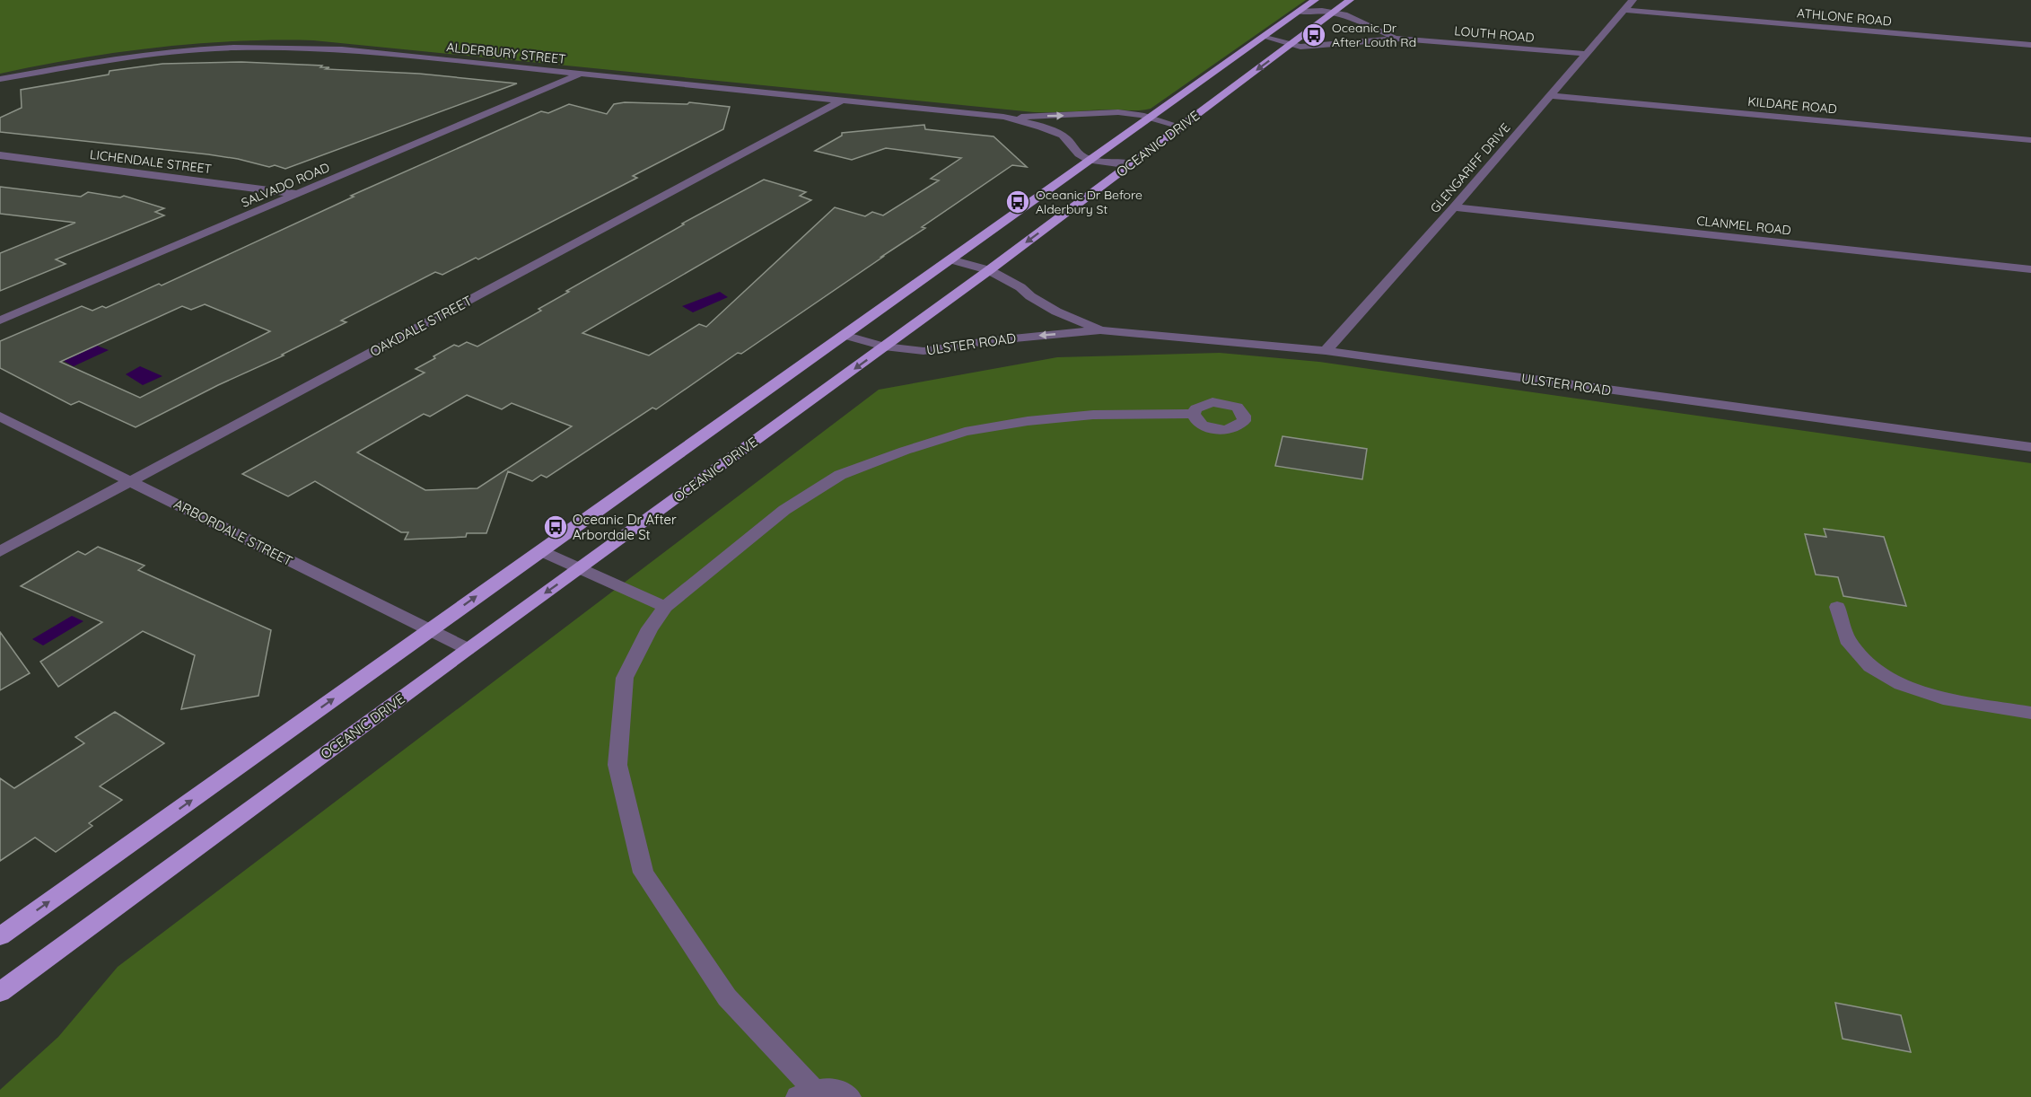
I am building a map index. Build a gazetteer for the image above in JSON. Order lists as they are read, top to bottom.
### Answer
{
  "streets": {
    "main road": ["OCEANIC DRIVE"],
    "street": [
      "ATHLONE ROAD",
      "LOUTH ROAD",
      "ALDERBURY STREET",
      "KILDARE ROAD",
      "LICHENDALE STREET",
      "GLENGARIFF DRIVE",
      "SALVADO ROAD",
      "CLANMEL ROAD",
      "OAKDALE STREET",
      "ULSTER ROAD",
      "ARBORDALE STREET"
    ]
  },
  "crossings": [
    ["ATHLONE ROAD", "GLENGARIFF DRIVE"],
    ["LOUTH ROAD", "OCEANIC DRIVE"],
    ["LOUTH ROAD", "GLENGARIFF DRIVE"],
    ["ALDERBURY STREET", "OCEANIC DRIVE"],
    ["ALDERBURY STREET", "SALVADO ROAD"],
    ["ALDERBURY STREET", "OAKDALE STREET"],
    ["KILDARE ROAD", "GLENGARIFF DRIVE"],
    ["OCEANIC DRIVE", "ULSTER ROAD"],
    ["OCEANIC DRIVE", "ARBORDALE STREET"],
    ["LICHENDALE STREET", "SALVADO ROAD"],
    ["GLENGARIFF DRIVE", "CLANMEL ROAD"],
    ["GLENGARIFF DRIVE", "ULSTER ROAD"],
    ["OAKDALE STREET", "ARBORDALE STREET"]
  ],
  "places": {
    "bus stop": ["Oceanic Dr After Louth Rd", "Oceanic Dr Before Alderbury St", "Oceanic Dr After Arbordale St"]
  }
}
